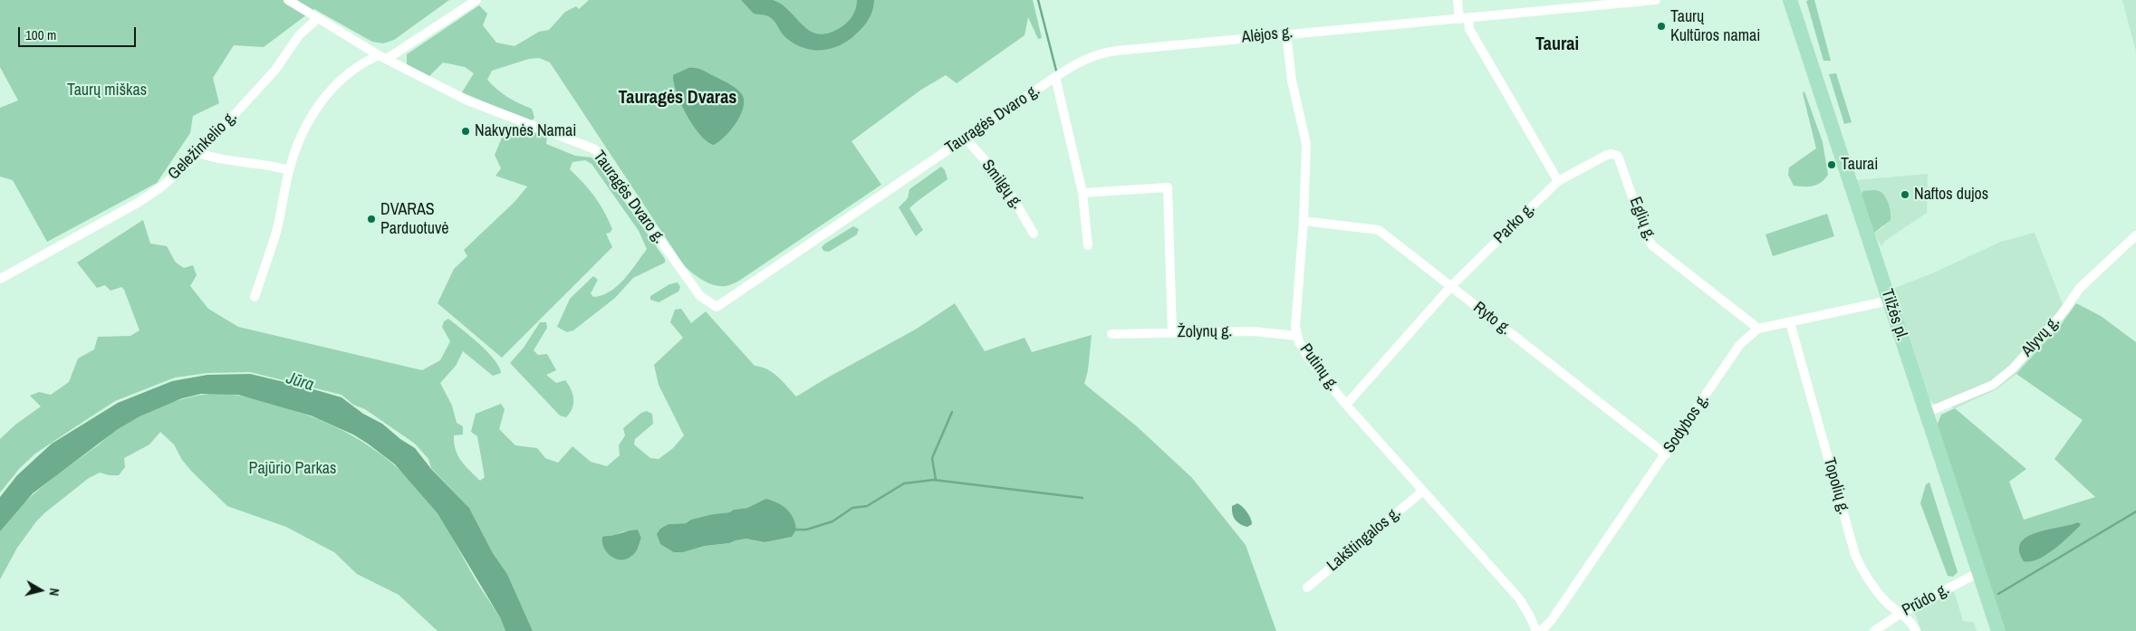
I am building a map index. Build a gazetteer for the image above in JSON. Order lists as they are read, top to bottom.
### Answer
{
  "streets": {
    "highway": ["Tilžės pl."],
    "street": [
      "Alėjos g.",
      "Tauragės Dvaro g.",
      "Geležinkelio g.",
      "Smilgų g.",
      "Eglių g.",
      "Parko g.",
      "Ryto g.",
      "Žolynų g.",
      "Alyvų g.",
      "Putinų g.",
      "Sodybos g.",
      "Topolių g.",
      "Lakštingalos g.",
      "Prūdo g."
    ]
  },
  "crossings": [
    ["Alėjos g.", "Tauragės Dvaro g."],
    ["Alėjos g.", "Putinų g."],
    ["Tauragės Dvaro g.", "Smilgų g."],
    ["Eglių g.", "Parko g."],
    ["Eglių g.", "Sodybos g."],
    ["Parko g.", "Ryto g."],
    ["Parko g.", "Putinų g."],
    ["Tilžės pl.", "Alyvų g."],
    ["Tilžės pl.", "Sodybos g."],
    ["Tilžės pl.", "Prūdo g."],
    ["Ryto g.", "Putinų g."],
    ["Ryto g.", "Sodybos g."],
    ["Žolynų g.", "Putinų g."],
    ["Putinų g.", "Lakštingalos g."],
    ["Sodybos g.", "Topolių g."],
    ["Topolių g.", "Prūdo g."]
  ],
  "districts": ["Taurai", "Tauragės Dvaras"],
  "water": ["Jūra"],
  "parks": ["Taurų miškas", "Pajūrio Parkas"],
  "places": [
    "Taurų Kultūros namai",
    "Nakvynės Namai",
    "Taurai",
    "Naftos dujos",
    "DVARAS Parduotuvė"
  ],
  "scale_bar": "100 m",
  "north": "right"
}
